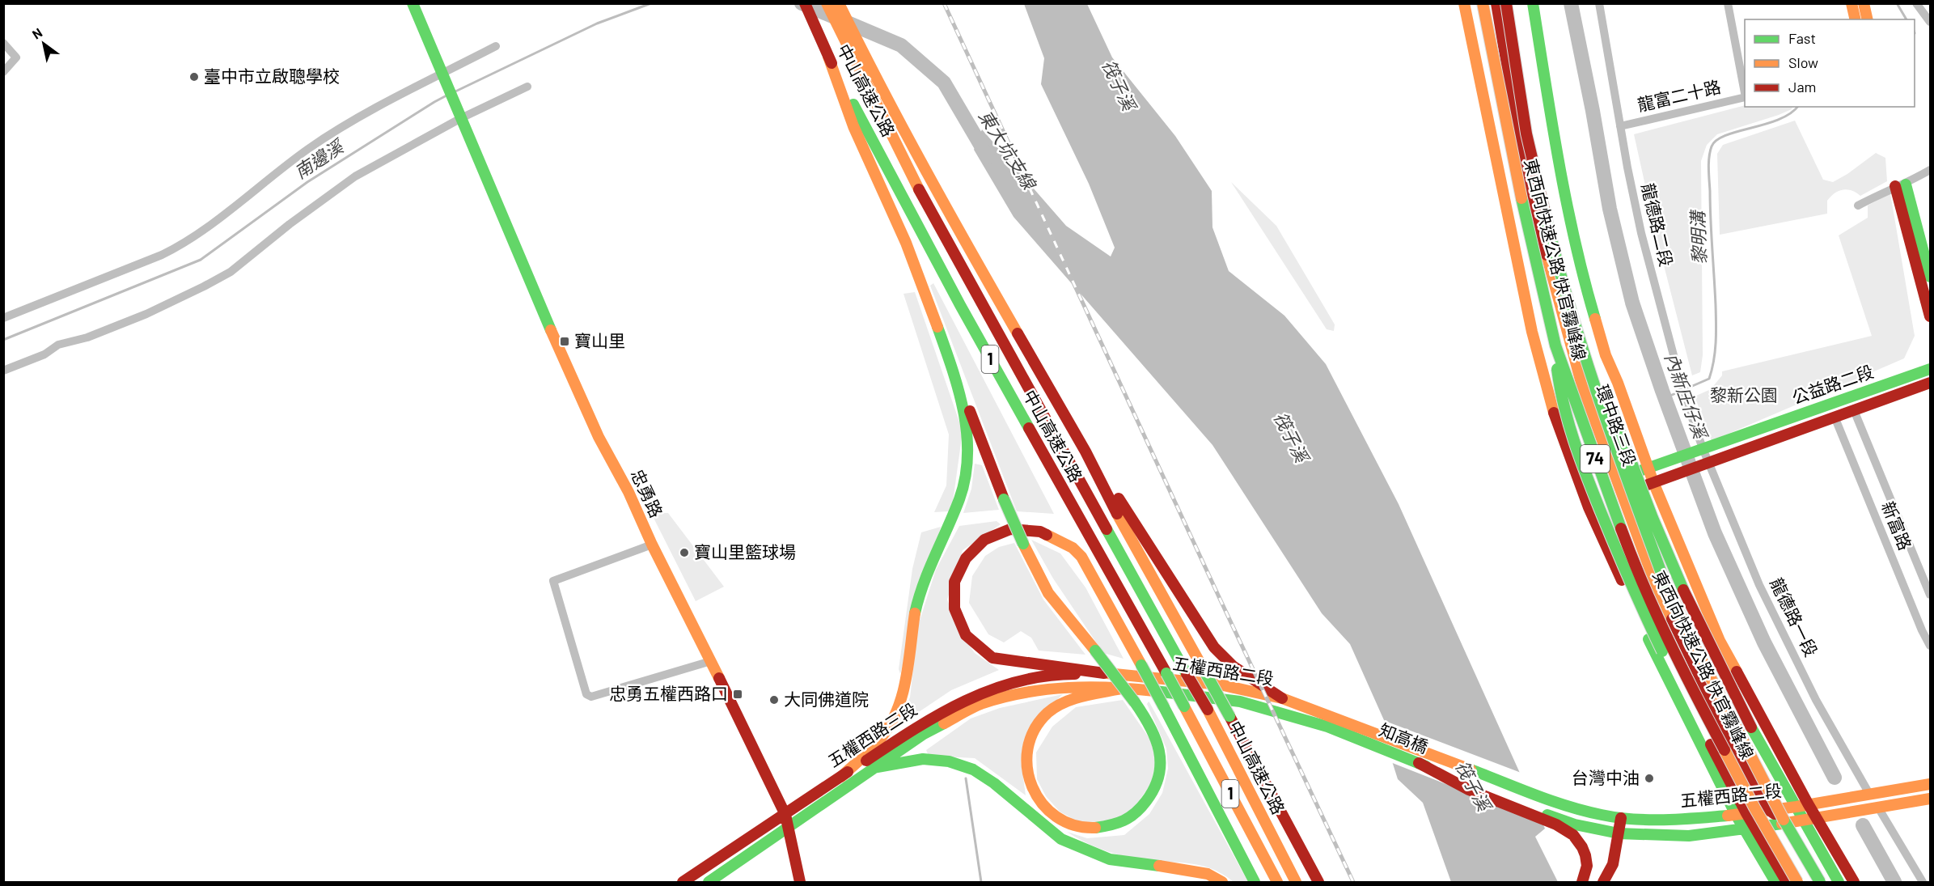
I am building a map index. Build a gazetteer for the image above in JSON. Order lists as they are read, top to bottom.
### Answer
{
  "streets": {
    "main road": [
      "中山高速公路",
      "東西向快速公路 快官霧峰線",
      "1",
      "公益路二段",
      "環中路三段",
      "74",
      "忠勇路",
      "五權西路二段",
      "五權西路三段",
      "知高橋"
    ],
    "street": [
      "龍富二十路",
      "龍德路二段",
      "新富路",
      "龍德路一段"
    ]
  },
  "crossings": [
    ["龍富二十路", "龍德路二段"],
    ["龍德路二段", "公益路二段"],
    ["龍德路二段", "龍德路一段"],
    ["公益路二段", "環中路三段"],
    ["公益路二段", "新富路"],
    ["公益路二段", "龍德路一段"],
    ["環中路三段", "五權西路二段"],
    ["忠勇路", "五權西路三段"],
    ["龍德路一段", "五權西路二段"],
    ["五權西路二段", "五權西路三段"],
    ["五權西路二段", "知高橋"]
  ],
  "water": [
    "筏子溪",
    "東大坑支線",
    "南邊溪",
    "黎明溝",
    "內新庄仔溪"
  ],
  "parks": ["黎新公園"],
  "places": {
    "other": [
      "臺中市立啟聰學校",
      "寶山里籃球場",
      "大同佛道院",
      "台灣中油"
    ],
    "transit": ["寶山里", "忠勇五權西路口"]
  },
  "legend": ["Fast", "Slow", "Jam"],
  "north": "top left"
}
